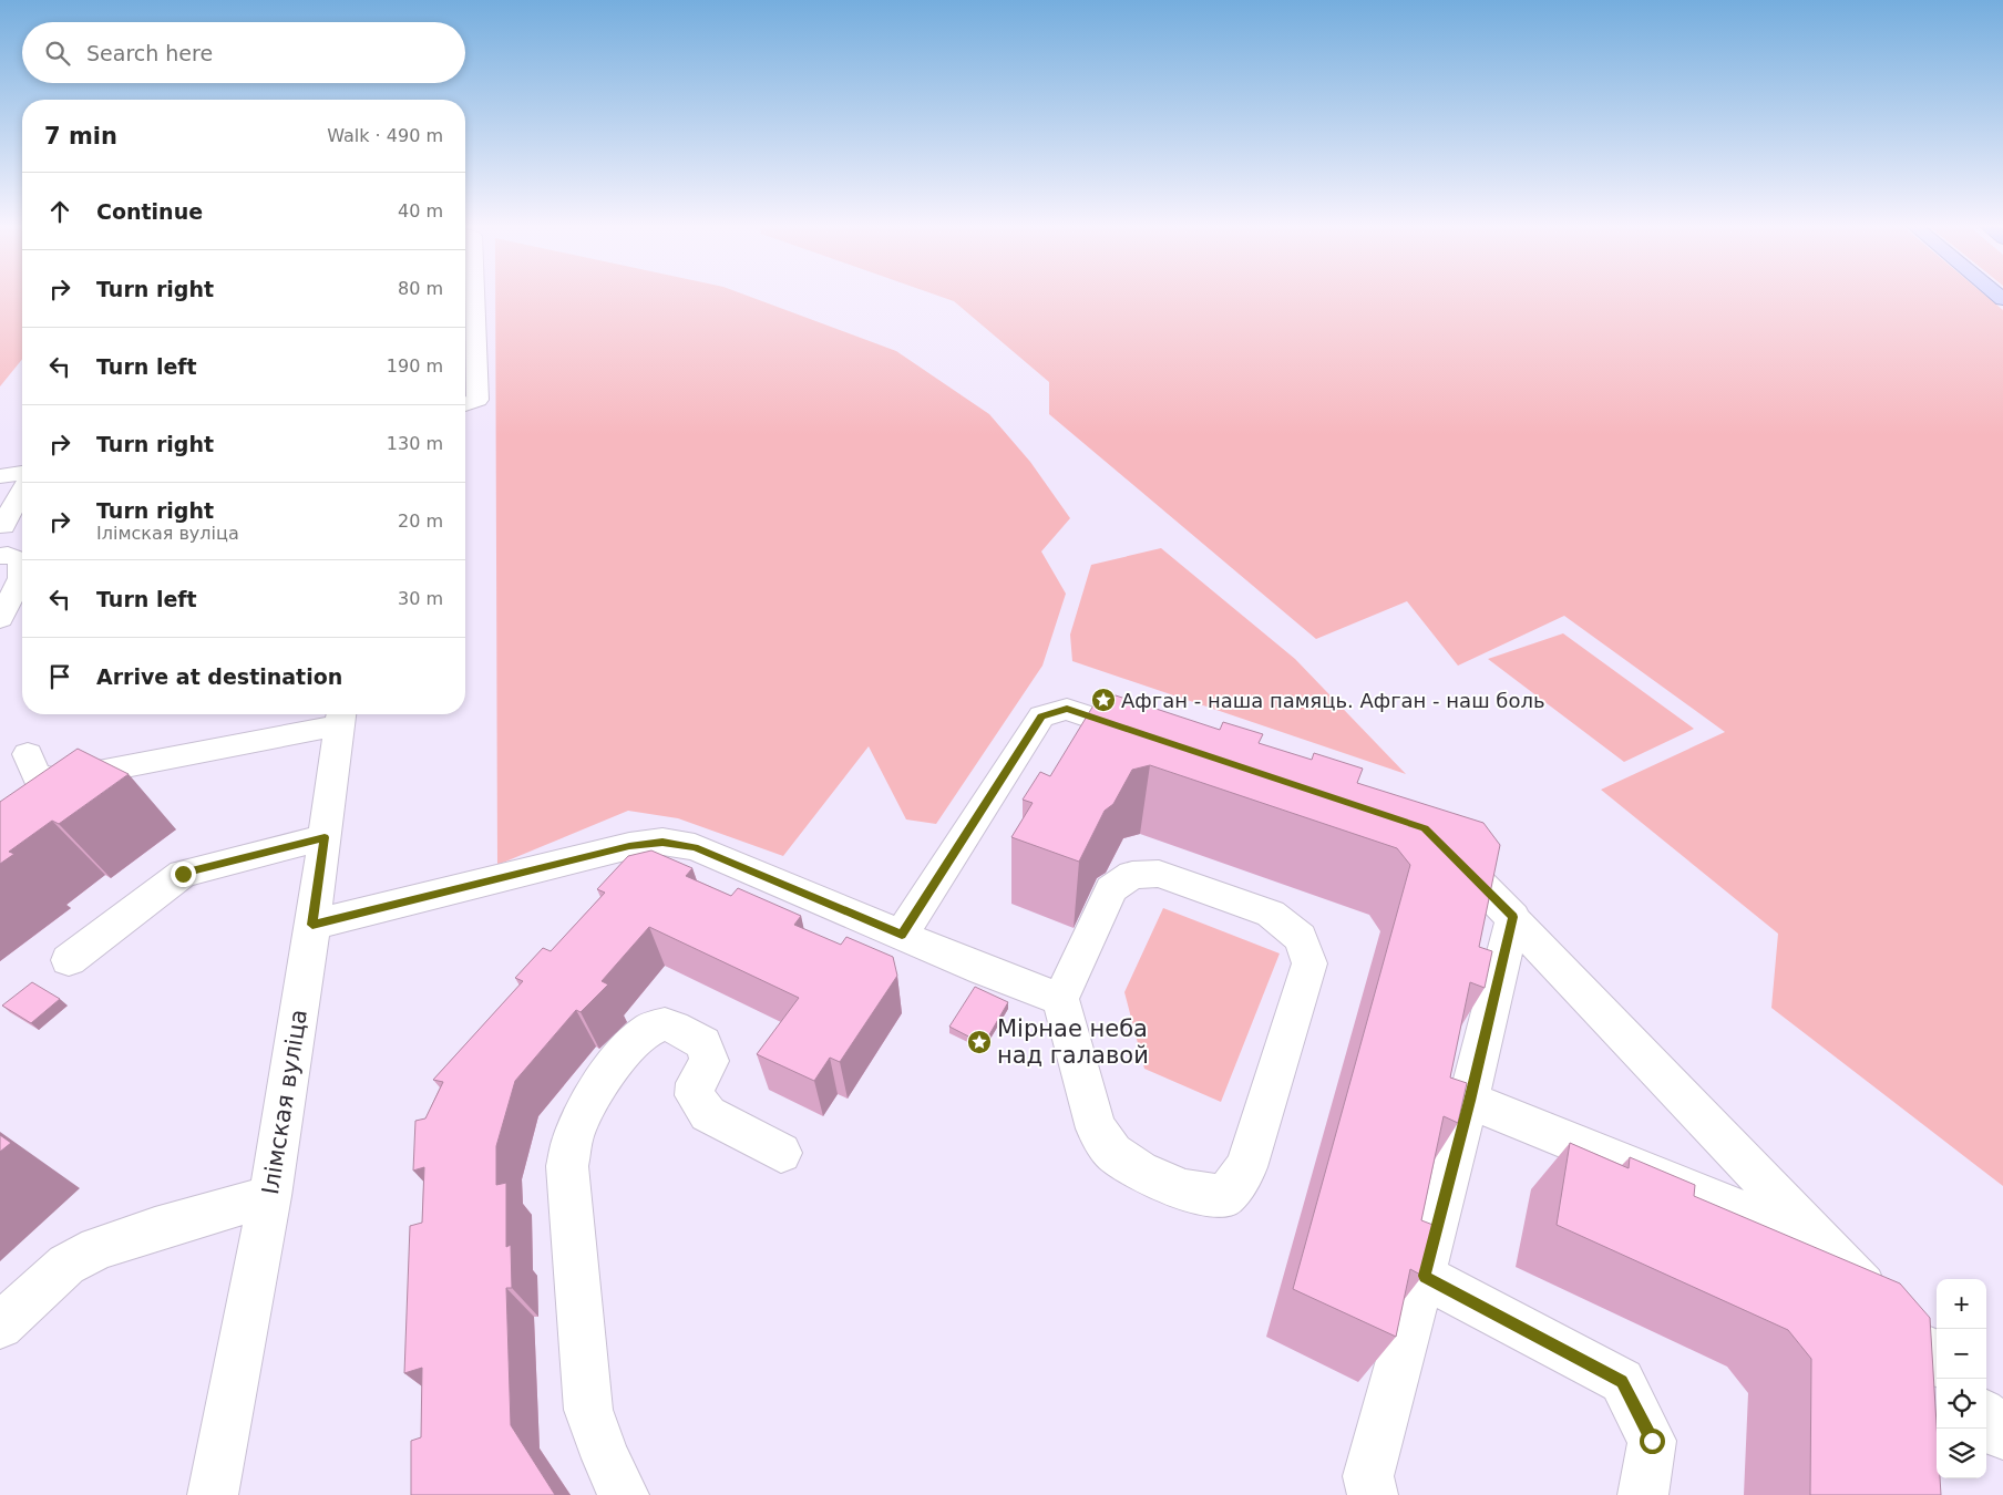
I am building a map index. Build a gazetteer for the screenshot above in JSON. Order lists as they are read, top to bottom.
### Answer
{
  "streets": {
    "street": ["Ілімская вуліца"]
  },
  "places": {
    "place": ["Афган - наша памяць. Афган - наш боль", "Мірнае неба над галавой"]
  },
  "page": {
    "search": "Search here",
    "heading": ["7 min", "Walk · 490 m"],
    "list": [
      ["Continue", "40 m"],
      ["Turn right", "80 m"],
      ["Turn left", "190 m"],
      ["Turn right", "130 m"],
      ["Turn right", "Ілімская вуліца", "20 m"],
      ["Turn left", "30 m"],
      "Arrive at destination"
    ],
    "map_buttons": ["+", "−"]
  }
}
